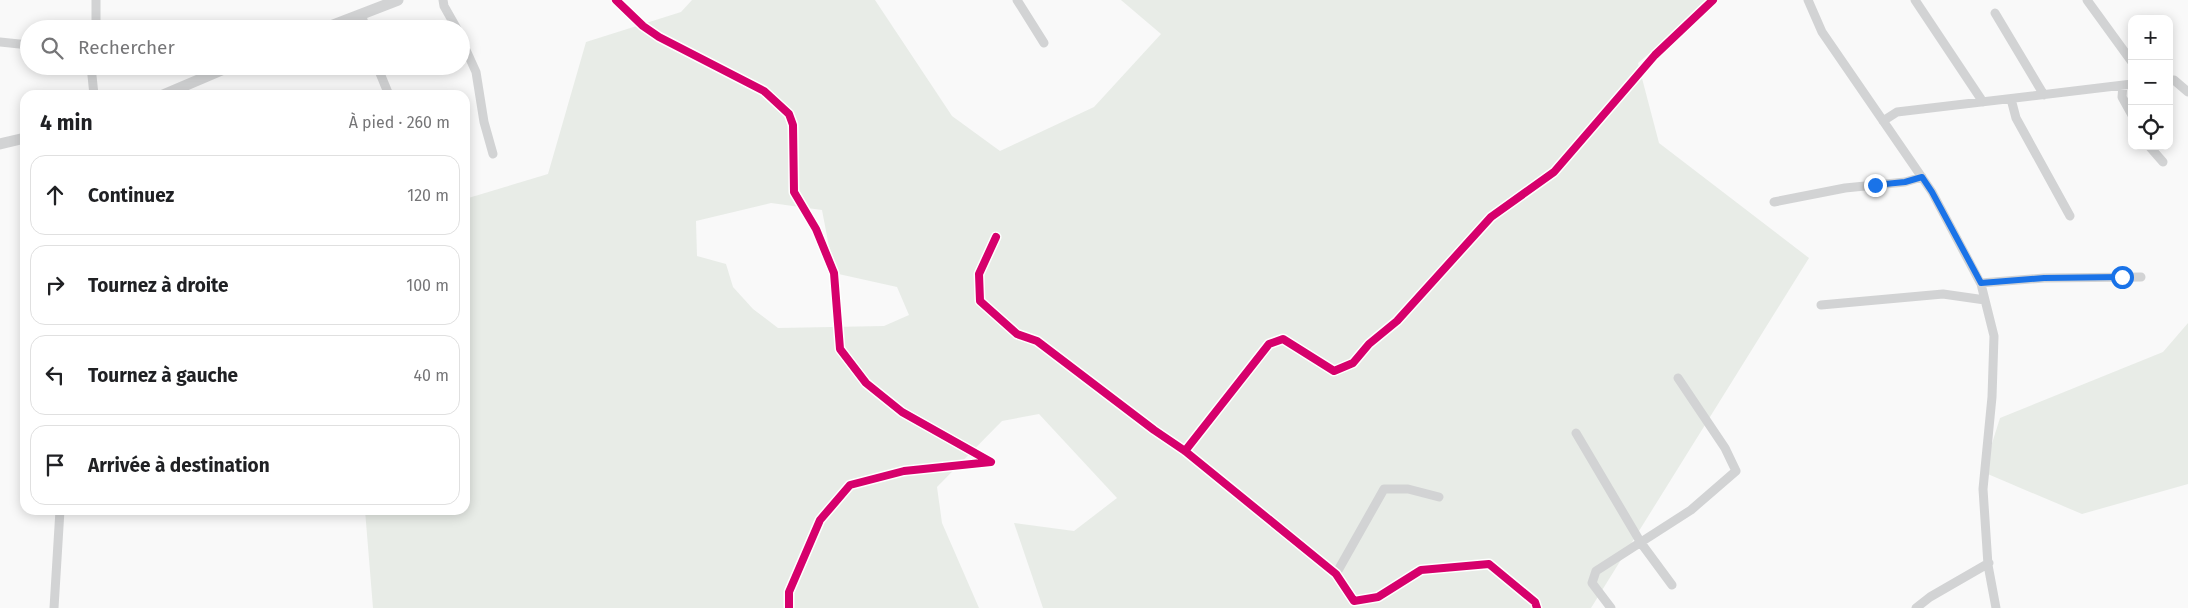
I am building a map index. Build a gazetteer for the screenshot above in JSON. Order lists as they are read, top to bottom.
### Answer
{
  "page": {
    "map_buttons": ["+", "−"],
    "search": "Rechercher",
    "heading": ["4 min", "À pied · 260 m"],
    "list": [
      ["Continuez", "120 m"],
      ["Tournez à droite", "100 m"],
      ["Tournez à gauche", "40 m"],
      "Arrivée à destination"
    ]
  }
}
